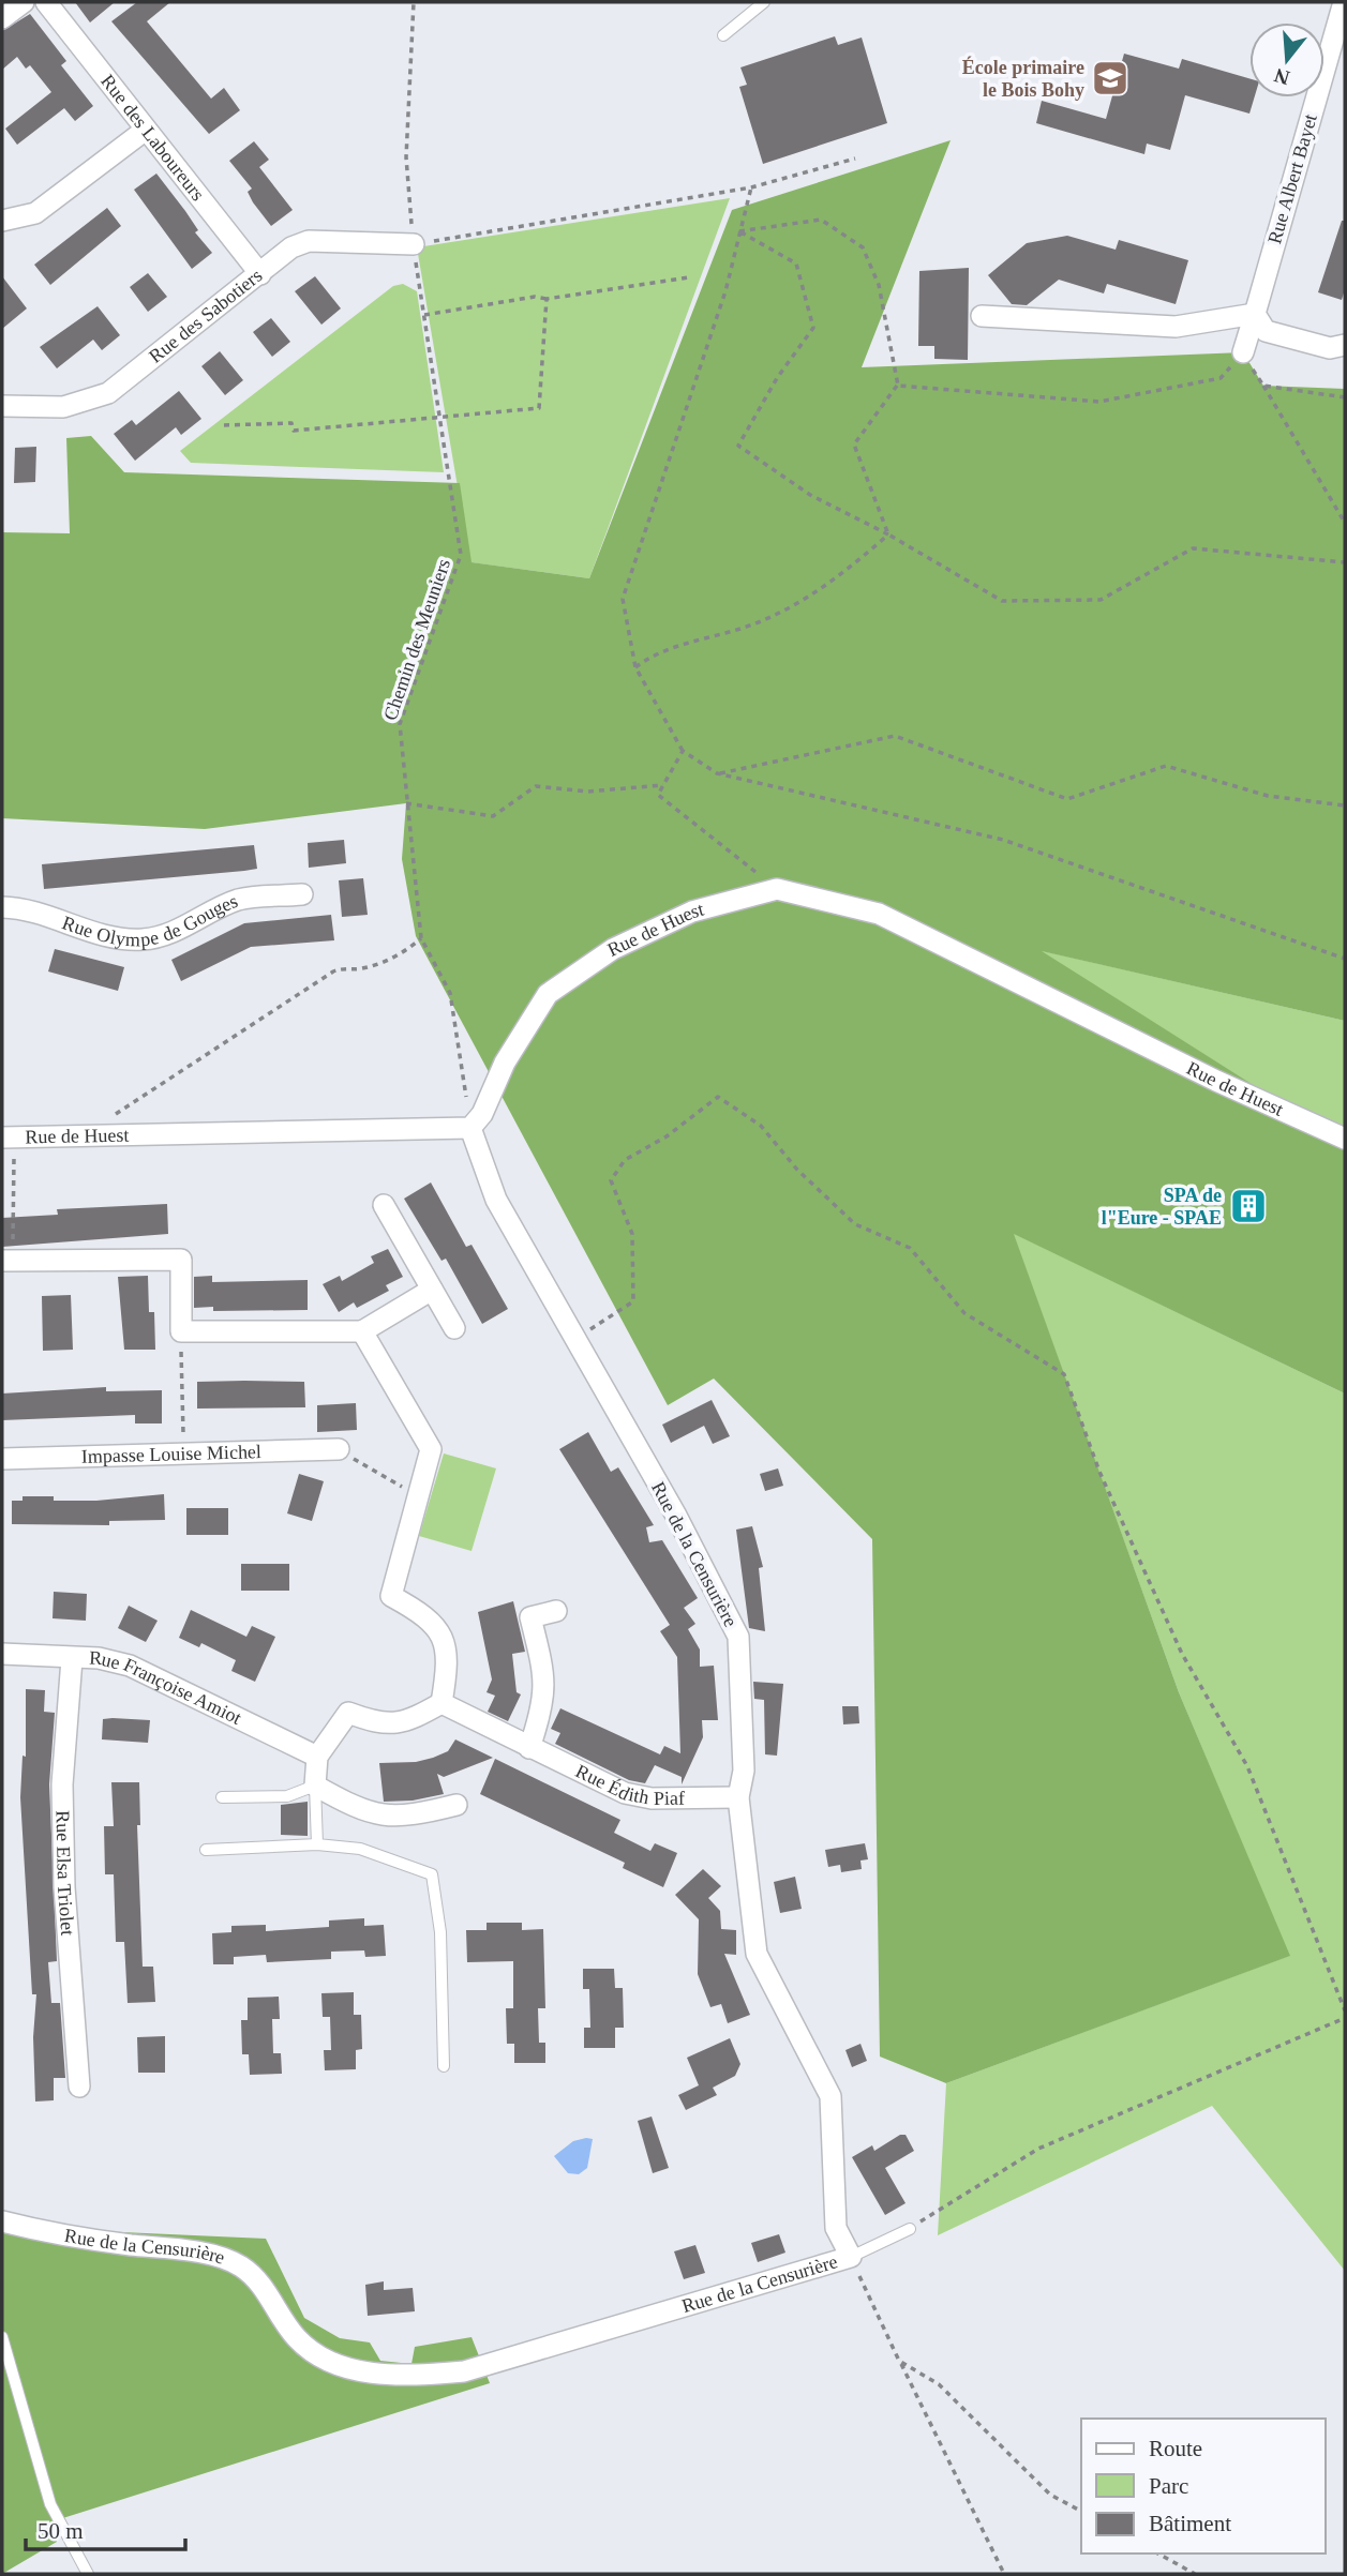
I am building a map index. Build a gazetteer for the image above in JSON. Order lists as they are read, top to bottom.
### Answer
{
  "streets": {
    "street": [
      "Rue des Laboureurs",
      "Rue Albert Bayet",
      "Rue des Sabotiers",
      "Rue Olympe de Gouges",
      "Rue de Huest",
      "Impasse Louise Michel",
      "Rue de la Censurière",
      "Rue Françoise Amiot",
      "Rue Édith Piaf",
      "Rue Elsa Triolet"
    ],
    "path": ["Chemin des Meuniers"]
  },
  "crossings": [
    ["Rue des Laboureurs", "Rue des Sabotiers"],
    ["Rue des Sabotiers", "Chemin des Meuniers"],
    ["Chemin des Meuniers", "Rue de Huest"],
    ["Chemin des Meuniers", "Rue de la Censurière"],
    ["Rue de Huest", "Rue de la Censurière"],
    ["Rue de la Censurière", "Rue Édith Piaf"],
    ["Rue Françoise Amiot", "Rue Elsa Triolet"]
  ],
  "places": {
    "school or university": ["École primaire le Bois Bohy"],
    "building": ["SPA de l\"Eure - SPAE"]
  },
  "legend": ["Route", "Parc", "Bâtiment"],
  "scale_bar": "50 m",
  "north": "bottom"
}
